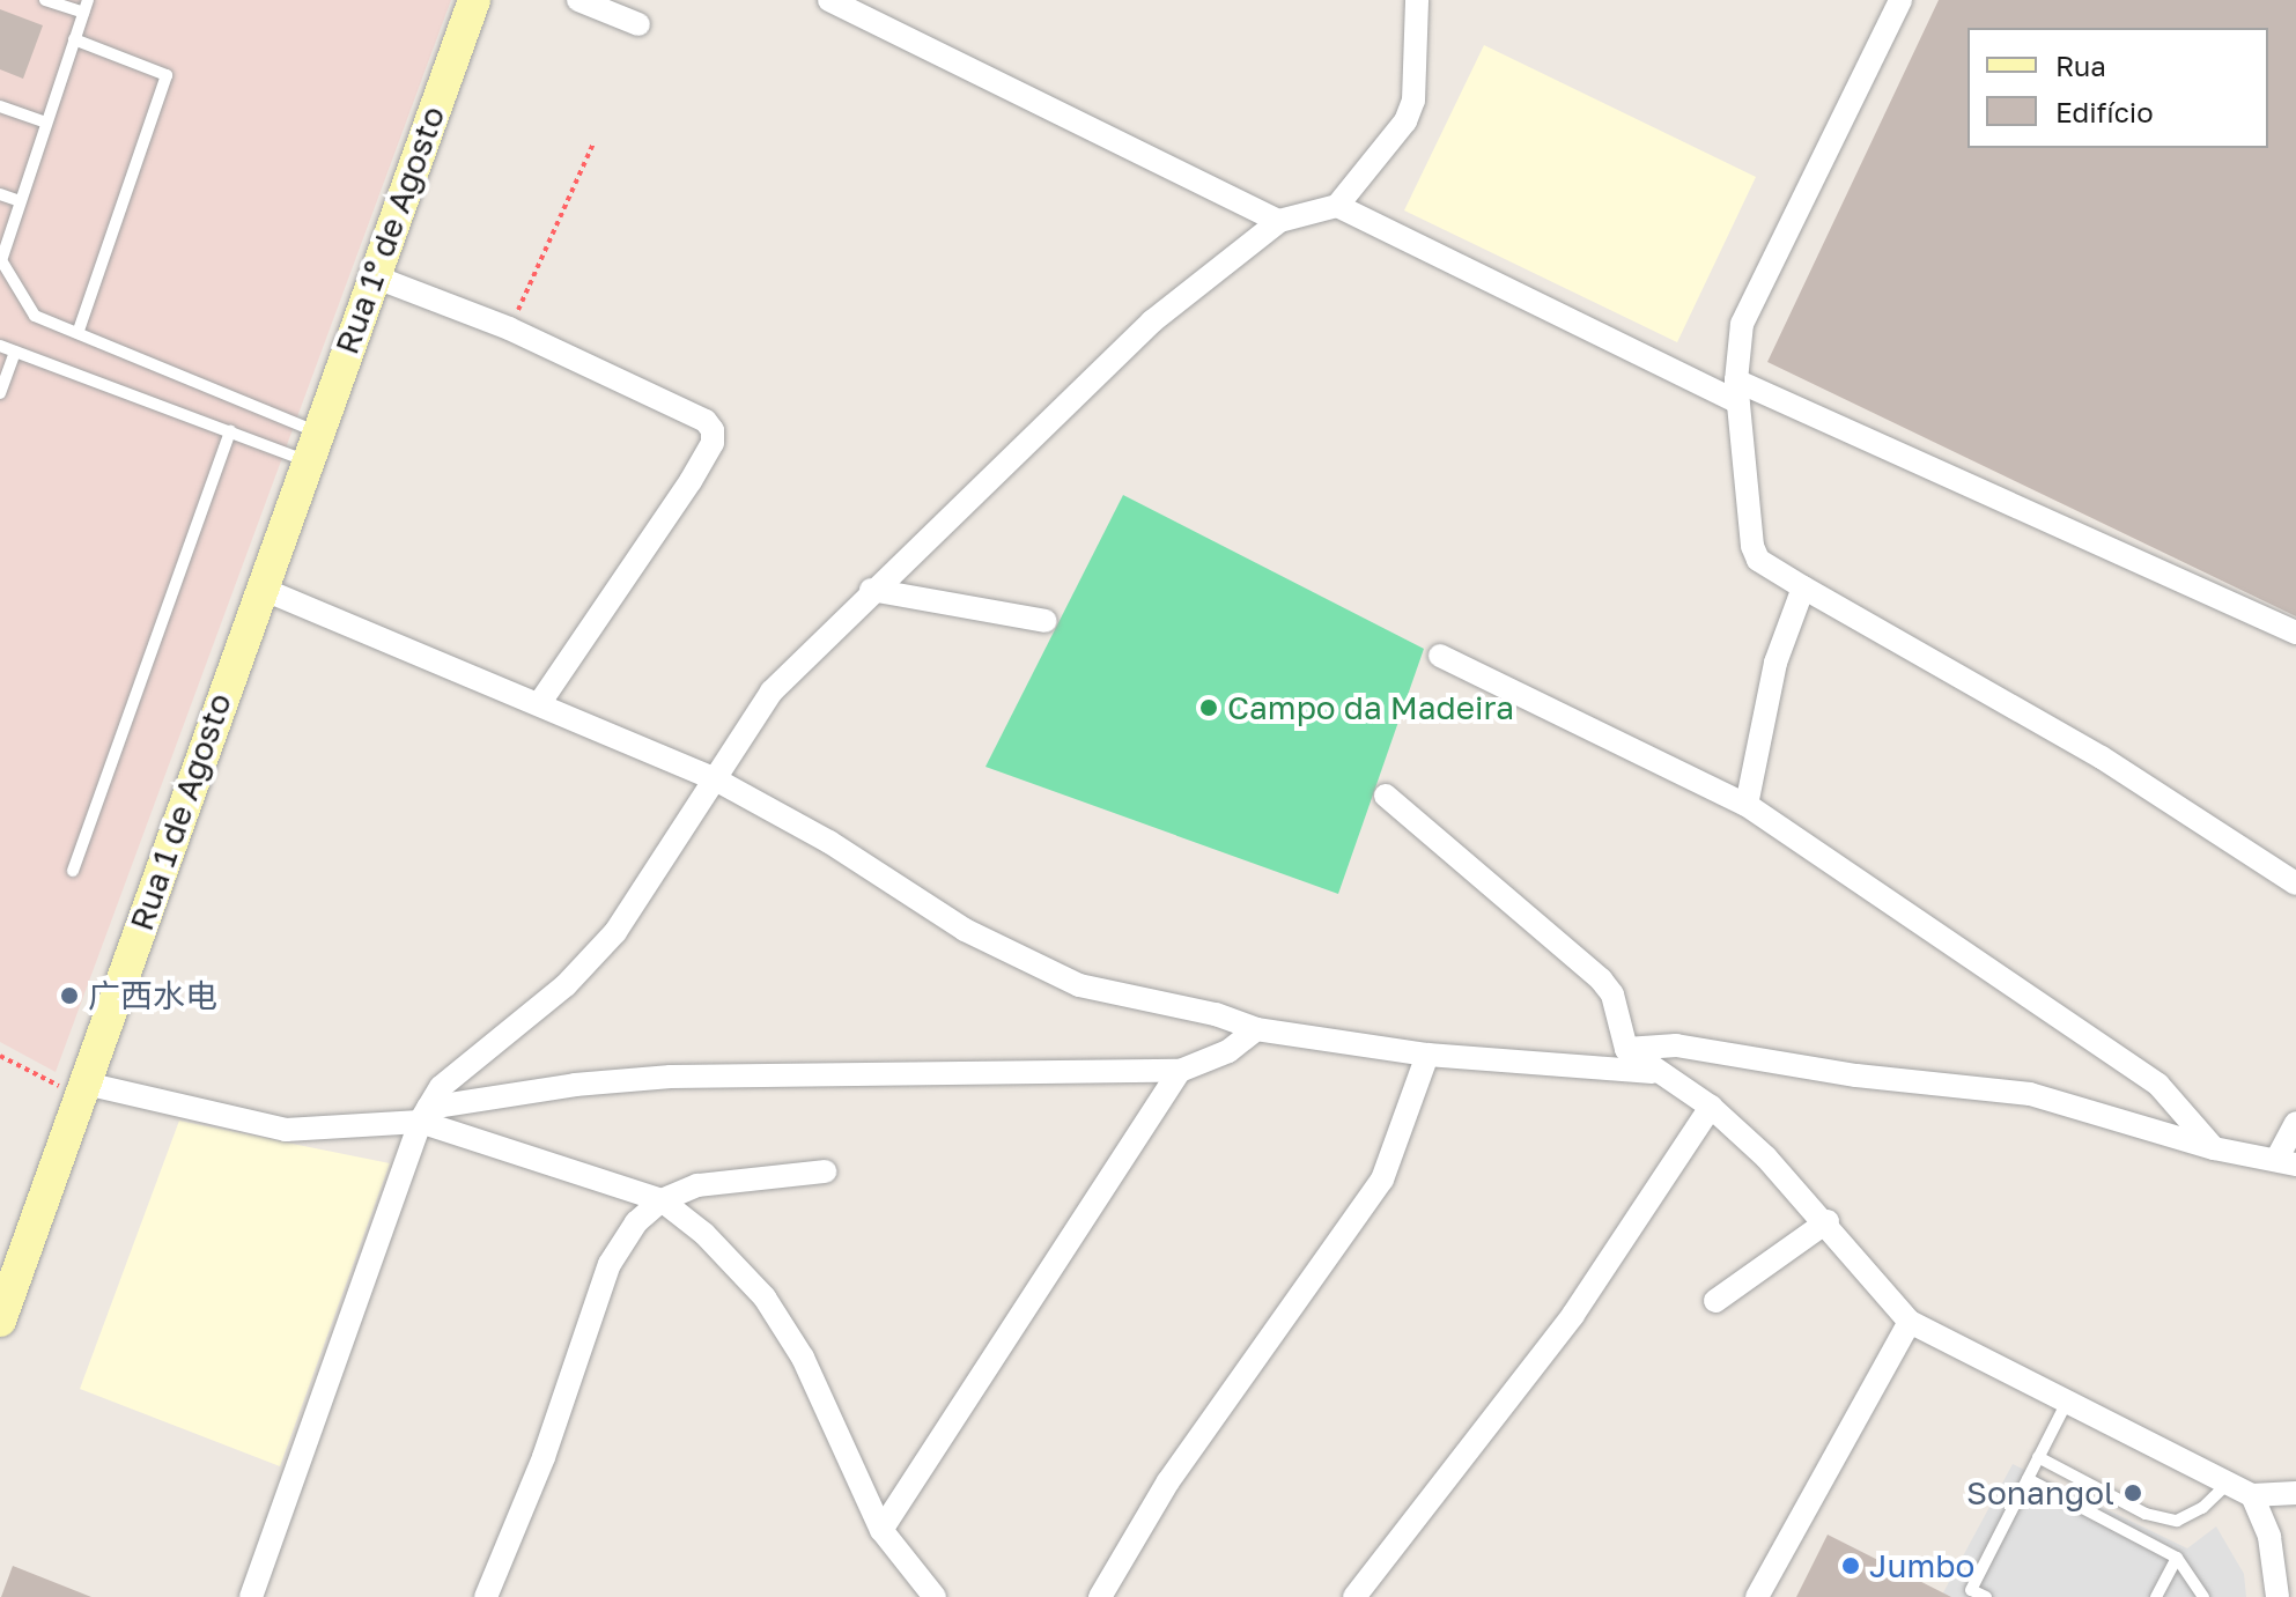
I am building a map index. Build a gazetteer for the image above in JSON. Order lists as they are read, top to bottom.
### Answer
{
  "streets": {
    "main road": ["Rua 1º de Agosto", "Rua 1 de Agosto"]
  },
  "crossings": [
    ["Rua 1º de Agosto", "Rua 1 de Agosto"]
  ],
  "places": [
    "Campo da Madeira",
    "广西水电",
    "Sonangol",
    "Jumbo"
  ],
  "legend": ["Rua", "Edifício"]
}
